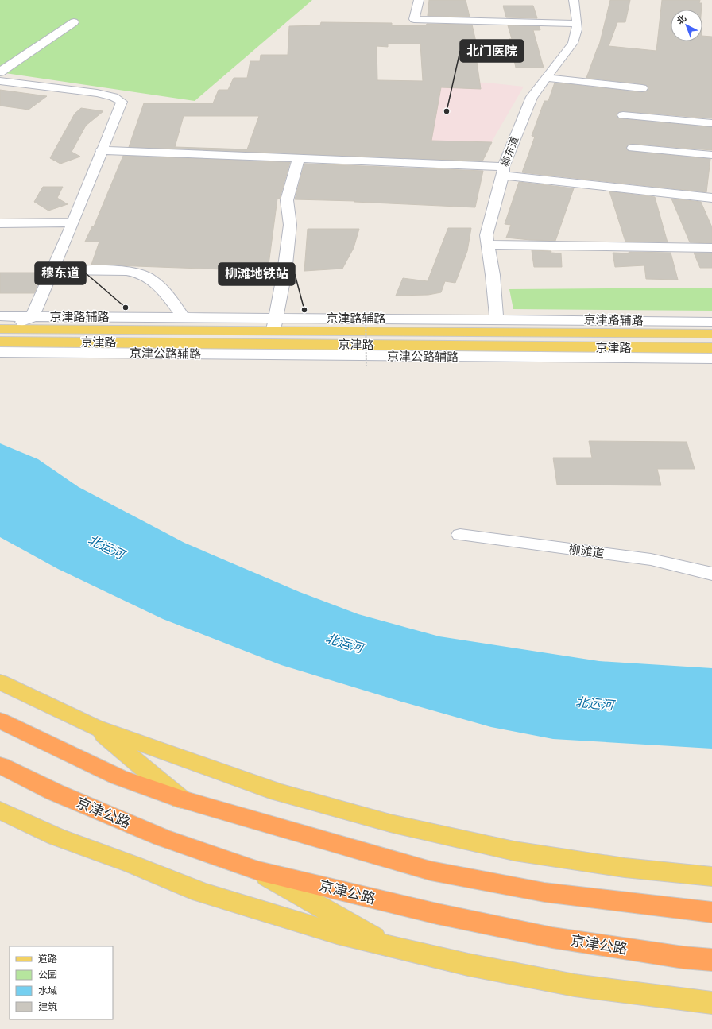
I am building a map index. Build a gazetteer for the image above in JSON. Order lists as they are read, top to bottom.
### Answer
{
  "streets": {
    "highway": ["京津公路"],
    "main road": ["京津路"],
    "street": [
      "柳东道",
      "京津路辅路",
      "京津公路辅路",
      "柳滩道"
    ]
  },
  "crossings": [
    ["柳东道", "京津路辅路"],
    ["京津路辅路", "京津路"],
    ["京津路", "京津公路辅路"]
  ],
  "water": ["北运河"],
  "places": ["北门医院", "穆东道", "柳滩地铁站"],
  "legend": [
    "道路",
    "公园",
    "水域",
    "建筑"
  ],
  "north": "top left"
}
